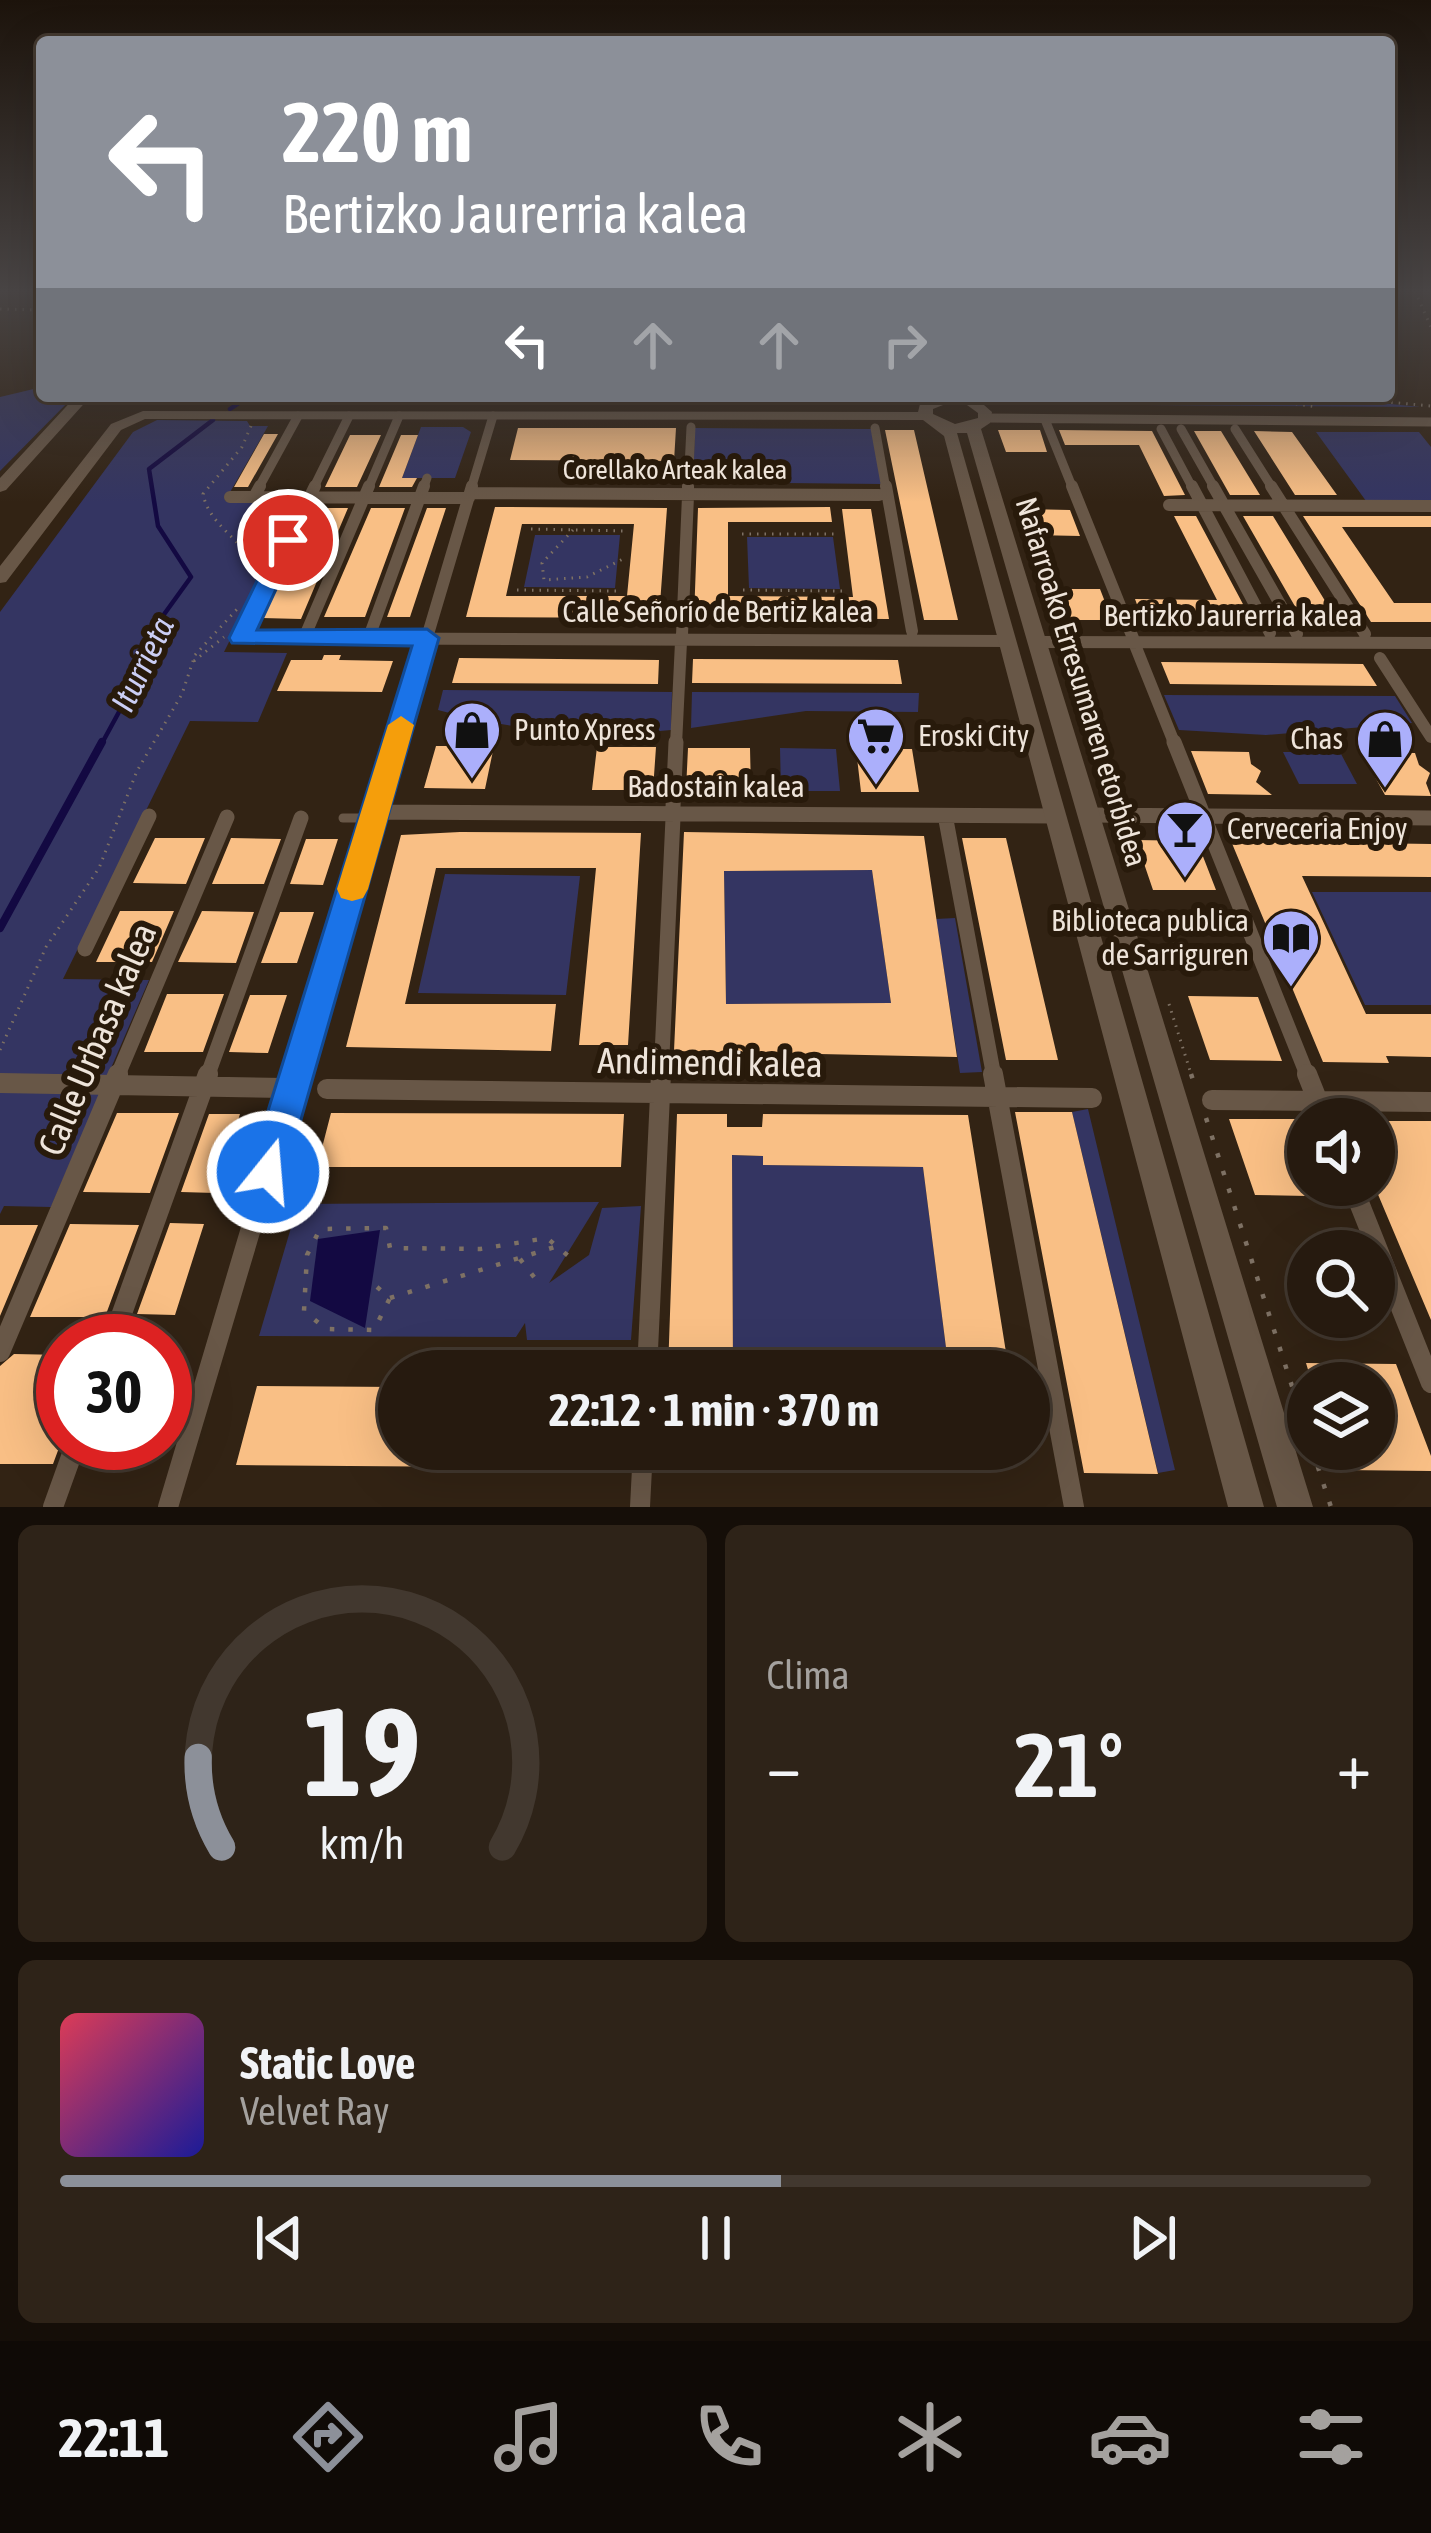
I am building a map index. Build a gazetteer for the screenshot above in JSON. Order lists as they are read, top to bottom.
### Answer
{
  "streets": {
    "street": [
      "Corellako Arteak kalea",
      "Calle Señorío de Bertiz kalea",
      "Bertizko Jaurerria kalea",
      "Nafarroako Erresumaren etorbidea",
      "Badostain kalea",
      "Calle Urbasa kalea",
      "Andimendi kalea"
    ]
  },
  "crossings": [
    ["Calle Señorío de Bertiz kalea", "Bertizko Jaurerria kalea"],
    ["Calle Señorío de Bertiz kalea", "Nafarroako Erresumaren etorbidea"],
    ["Bertizko Jaurerria kalea", "Nafarroako Erresumaren etorbidea"],
    ["Nafarroako Erresumaren etorbidea", "Badostain kalea"]
  ],
  "water": ["Iturrieta"],
  "places": {
    "shop": ["Punto Xpress", "Chas"],
    "supermarket": ["Eroski City"],
    "bar": ["Cerveceria Enjoy"],
    "library": ["Biblioteca publica de Sarriguren"]
  },
  "page": {
    "turn": ["220 m", "Bertizko Jaurerria kalea"],
    "limit": "30",
    "trip": "22:12 · 1 min · 370 m",
    "tile": "Clima",
    "heat": ["−", "21°", "+"],
    "song": ["Static Love", "Velvet Ray"],
    "tabs": "22:11",
    "gauge": ["19", "km/h"]
  }
}
